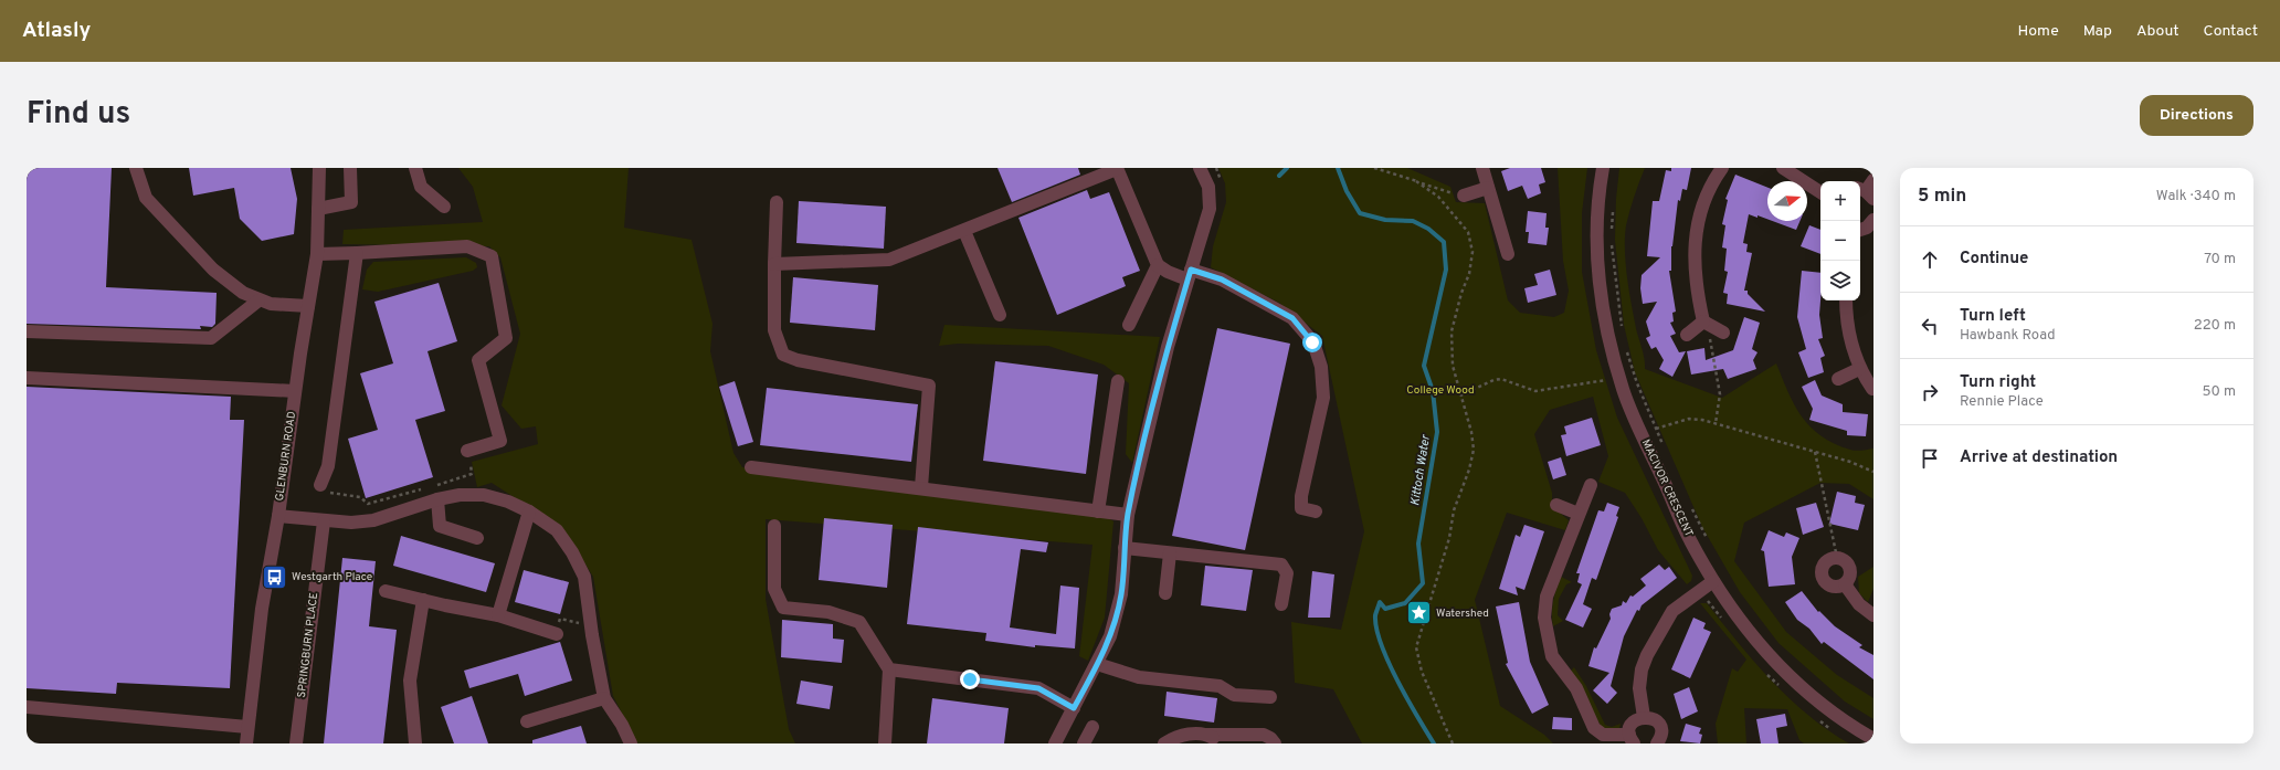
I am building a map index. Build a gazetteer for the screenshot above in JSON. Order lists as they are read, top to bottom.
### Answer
{
  "streets": {
    "street": ["GLENBURN ROAD", "MACIVOR CRESCENT", "SPRINGBURN PLACE"]
  },
  "water": ["Kittoch Water"],
  "parks": ["College Wood"],
  "places": {
    "bus stop": ["Westgarth Place"],
    "place": ["Watershed"]
  },
  "north": "right",
  "page": {
    "header": "Atlasly",
    "nav": [
      "Home",
      "Map",
      "About",
      "Contact"
    ],
    "title": "Find us",
    "buttons": "Directions",
    "heading": ["5 min", "Walk · 340 m"],
    "map_buttons": ["+", "−"],
    "list": [
      ["Continue", "70 m"],
      ["Turn left", "Hawbank Road", "220 m"],
      ["Turn right", "Rennie Place", "50 m"],
      "Arrive at destination"
    ]
  }
}
